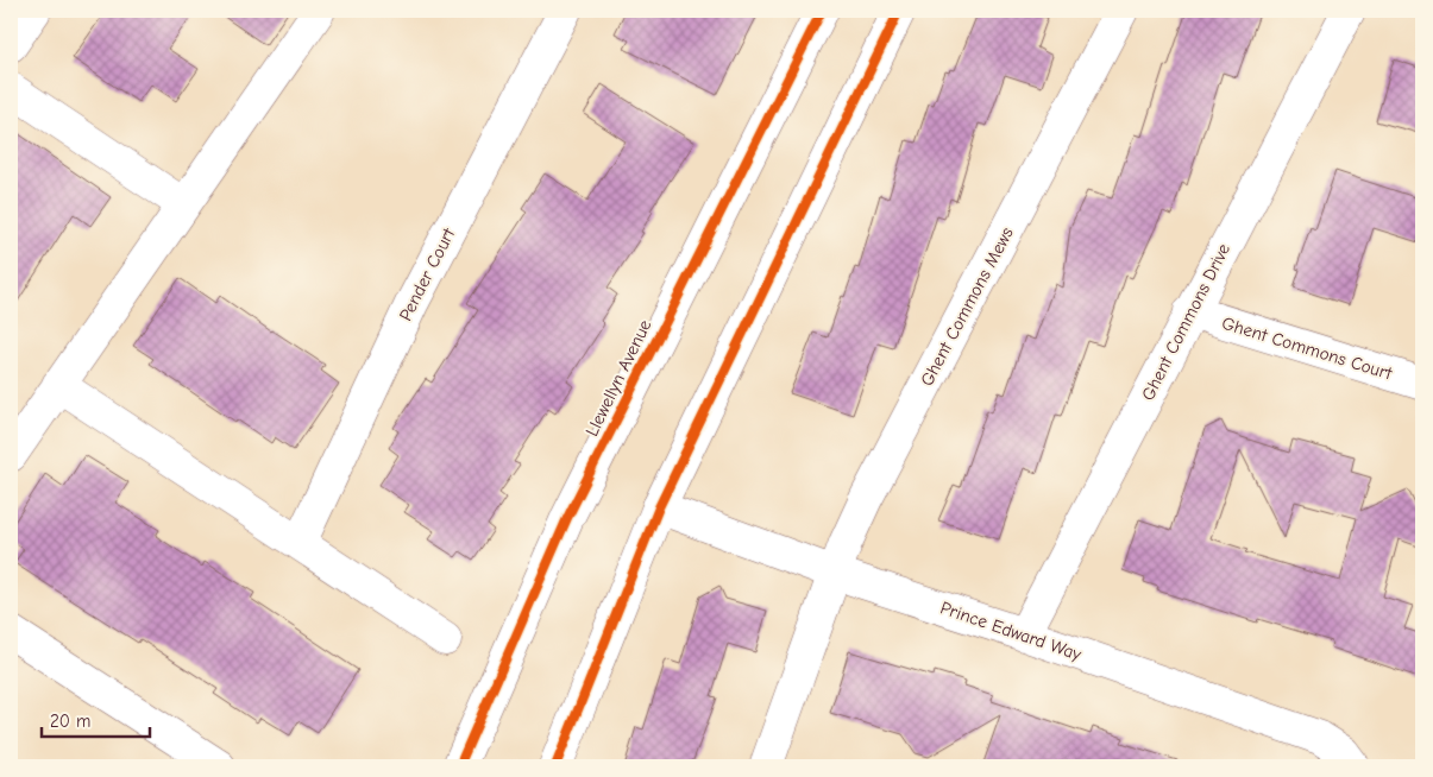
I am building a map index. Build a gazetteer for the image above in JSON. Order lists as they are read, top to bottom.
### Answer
{
  "streets": {
    "street": [
      "Pender Court",
      "Ghent Commons Mews",
      "Ghent Commons Drive",
      "Ghent Commons Court",
      "Llewellyn Avenue",
      "Prince Edward Way"
    ]
  },
  "crossings": [
    ["Ghent Commons Mews", "Prince Edward Way"],
    ["Ghent Commons Drive", "Ghent Commons Court"],
    ["Ghent Commons Drive", "Prince Edward Way"]
  ],
  "scale_bar": "20 m"
}
